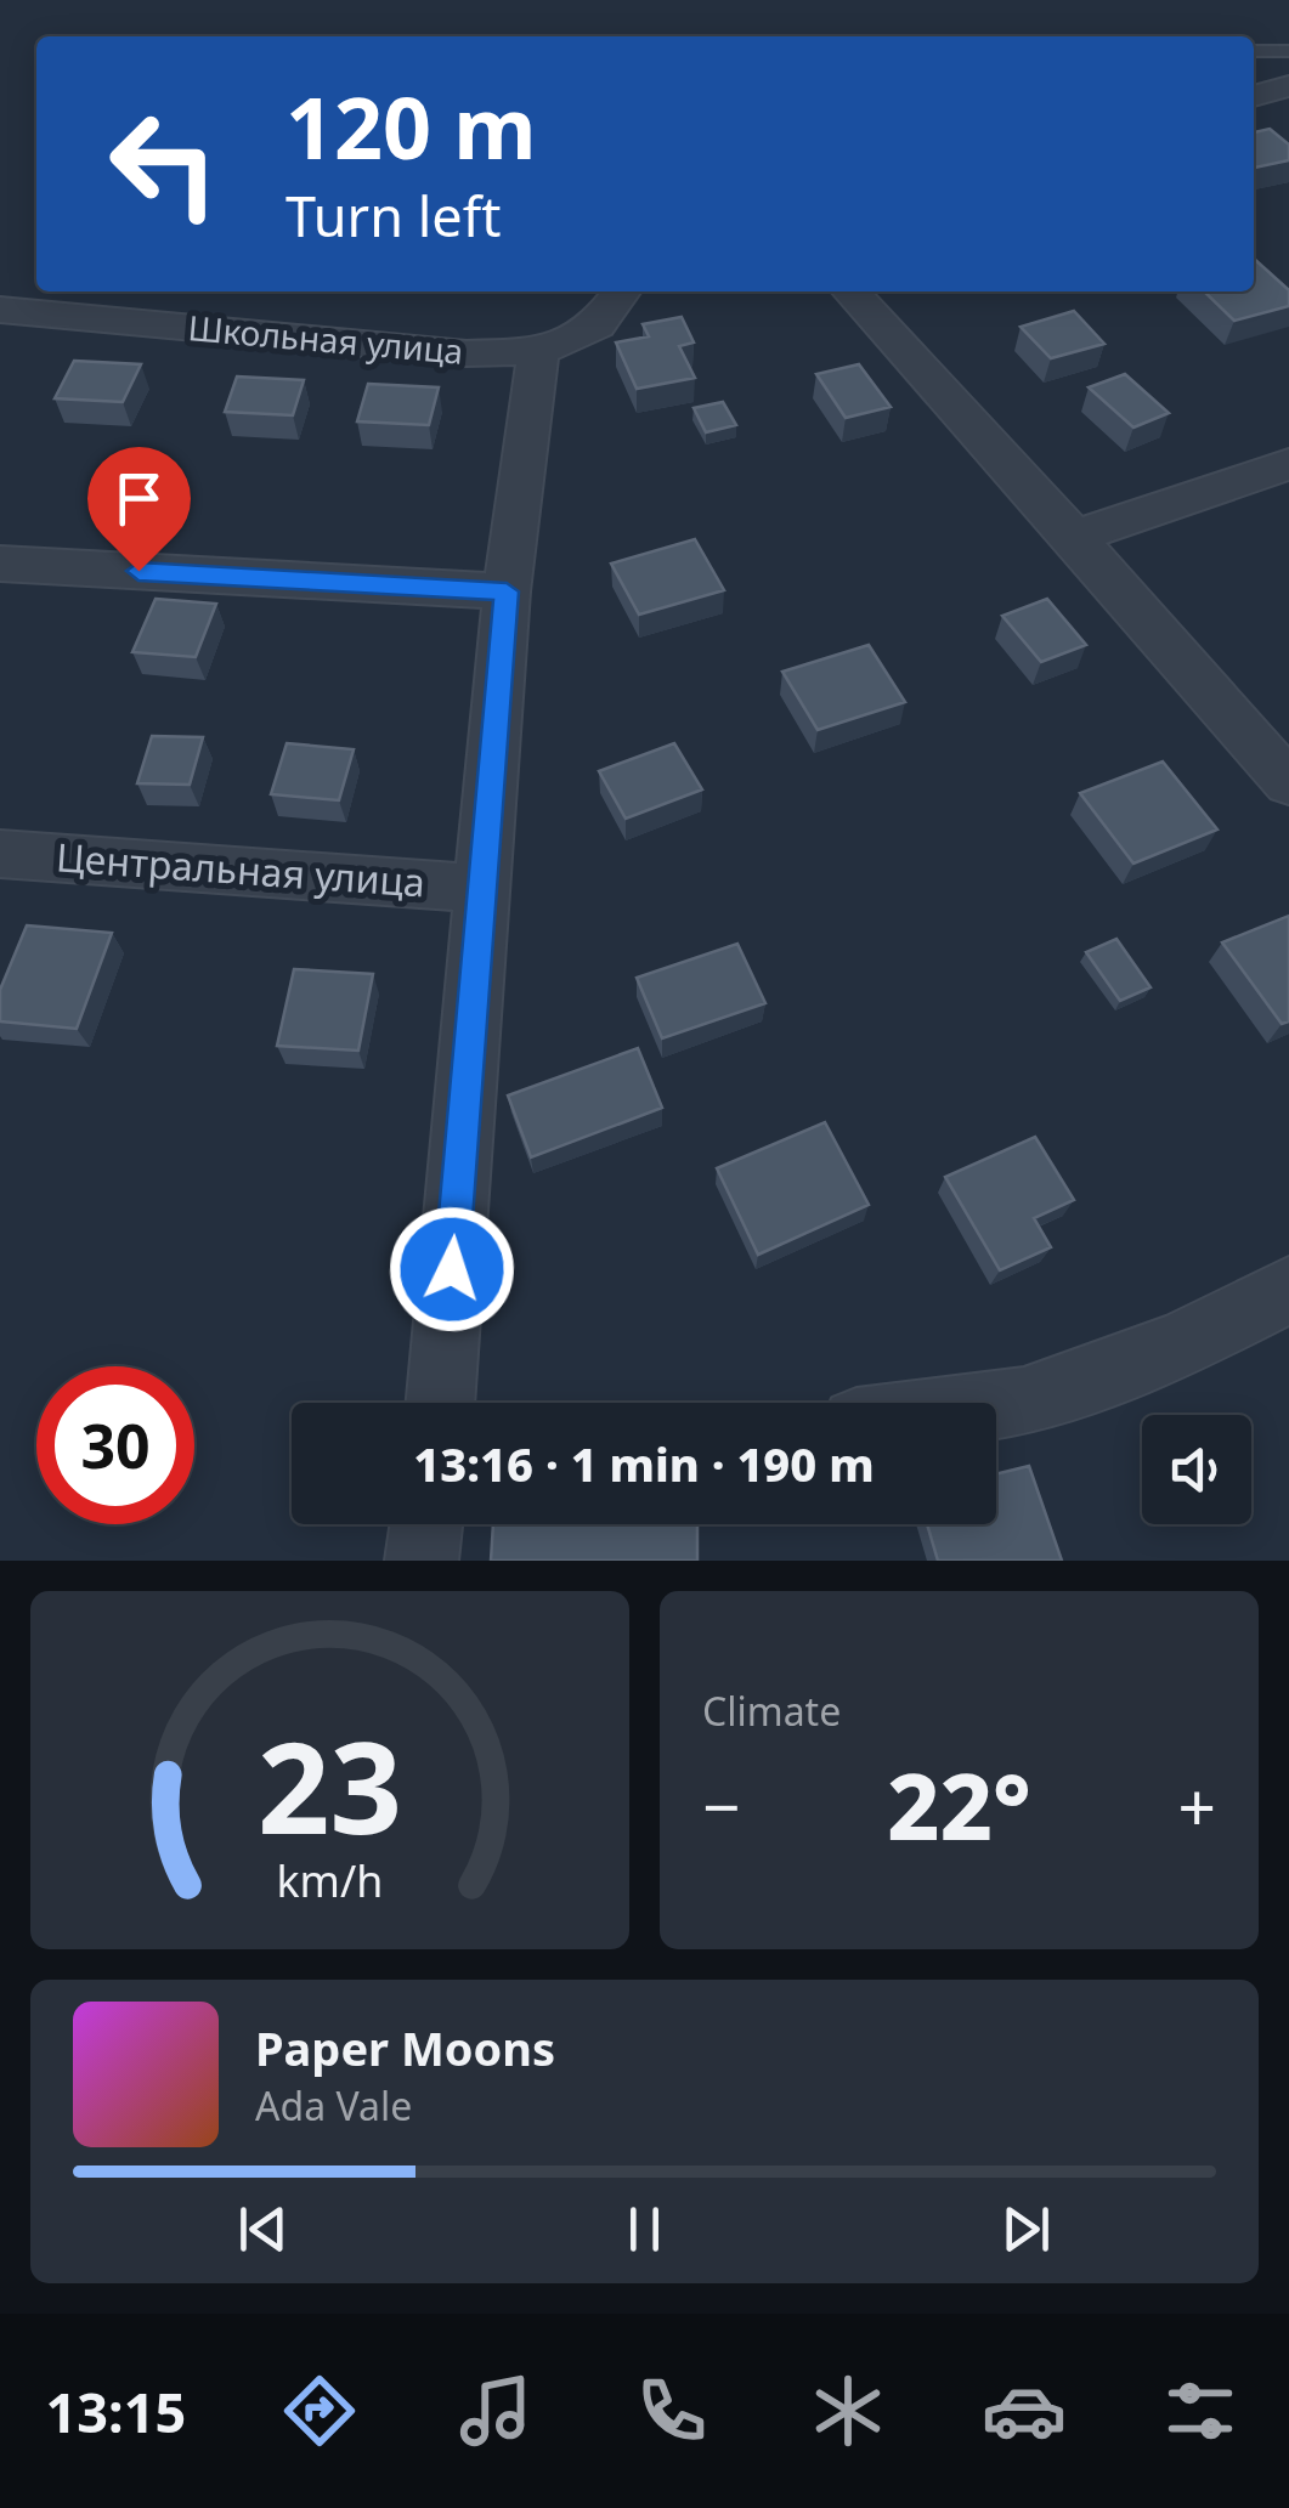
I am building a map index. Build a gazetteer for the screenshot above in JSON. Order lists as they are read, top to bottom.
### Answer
{
  "streets": {
    "street": ["Школьная улица", "Центральная улица"]
  },
  "page": {
    "turn": ["120 m", "Turn left"],
    "limit": "30",
    "trip": "13:16 · 1 min · 190 m",
    "tile": "Climate",
    "heat": ["−", "22°", "+"],
    "song": ["Paper Moons", "Ada Vale"],
    "tabs": "13:15",
    "gauge": ["23", "km/h"]
  }
}
